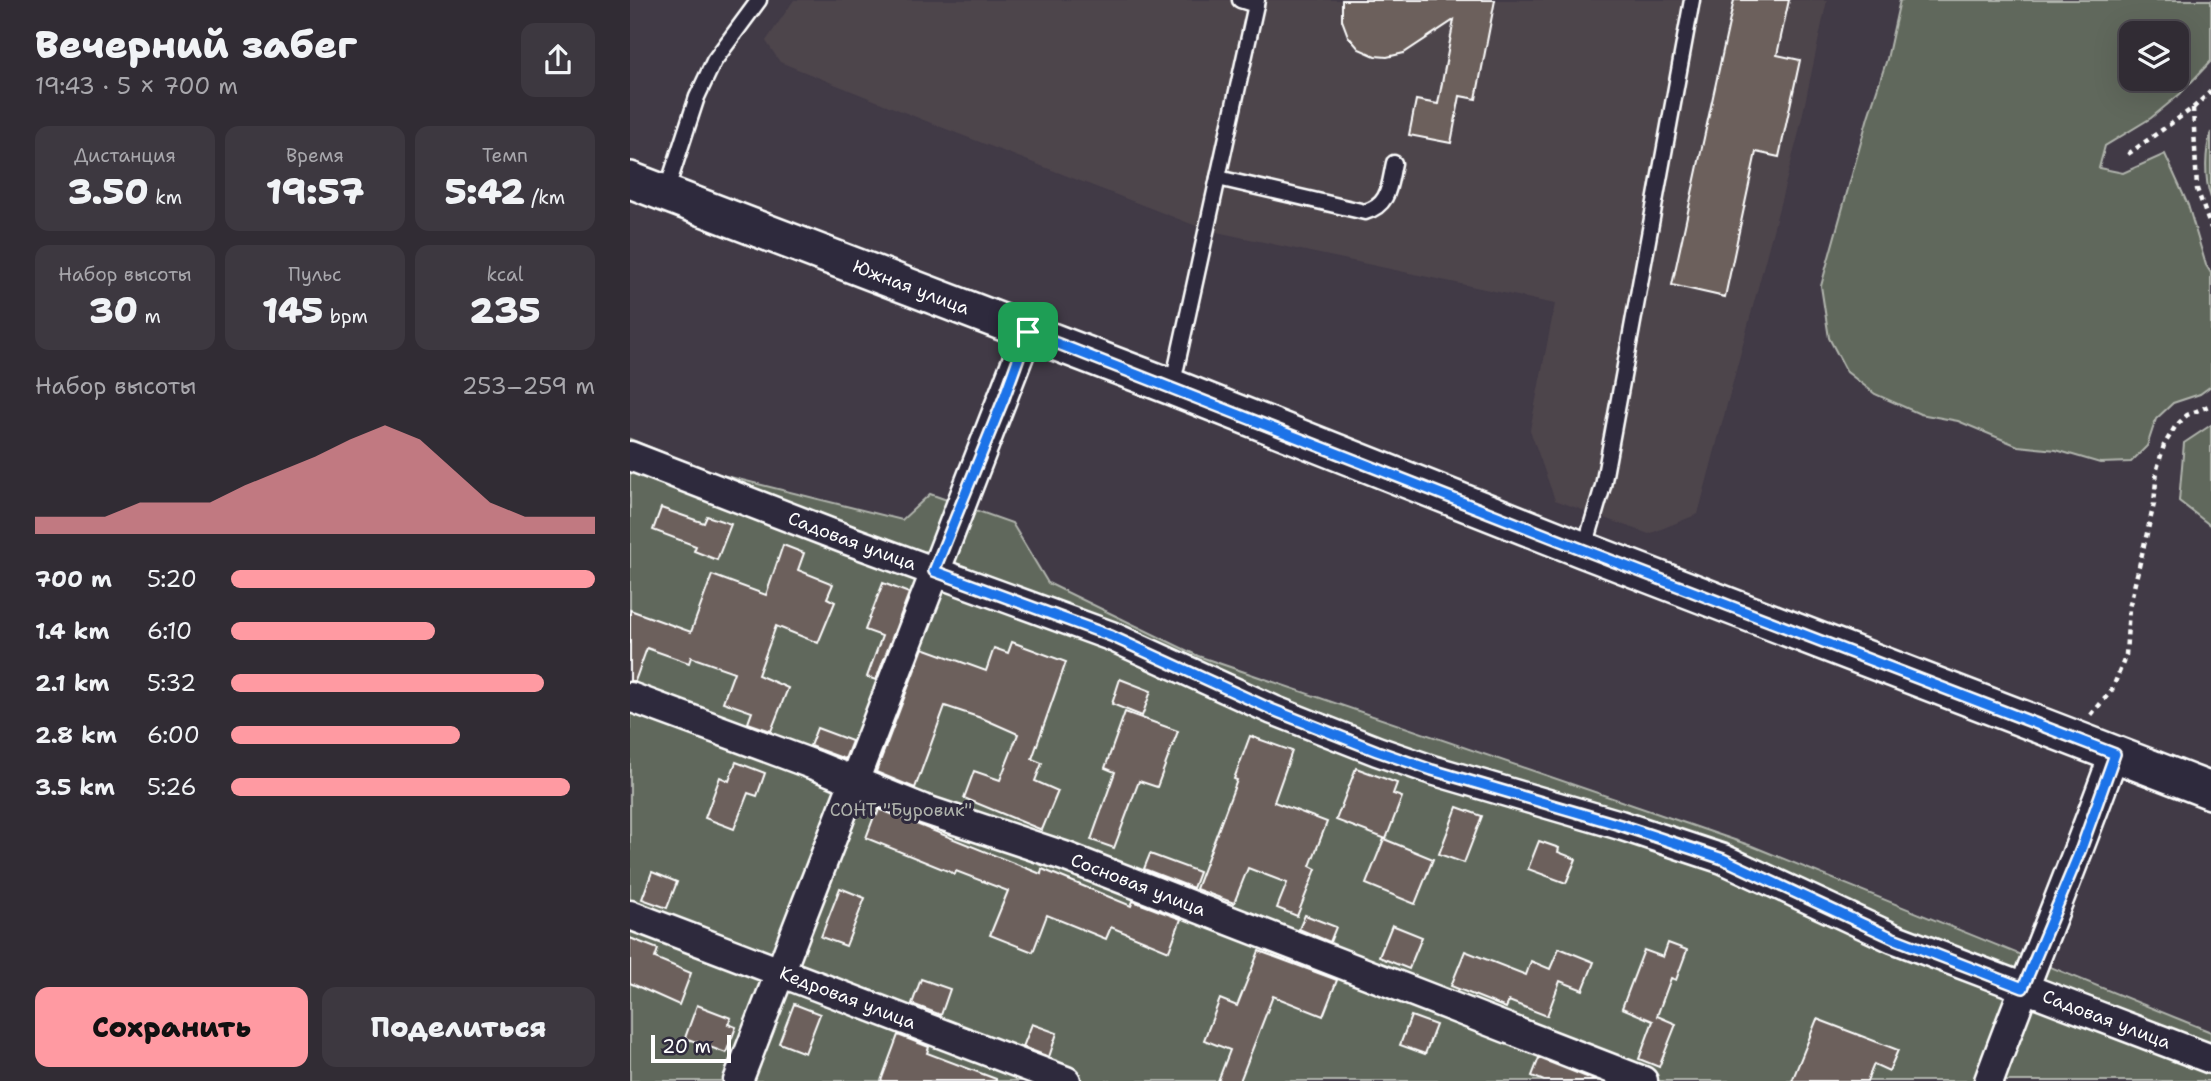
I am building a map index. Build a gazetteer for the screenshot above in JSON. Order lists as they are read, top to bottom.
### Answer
{
  "streets": {
    "street": [
      "Южная улица",
      "Садовая улица",
      "Сосновая улица",
      "Кедровая улица"
    ]
  },
  "parks": ["СОНТ \"Буровик\""],
  "scale_bar": "20 m",
  "page": {
    "heading": ["Вечерний забег", "19:43 · 5 × 700 m"],
    "stats": [
      ["Дистанция", "3.50 km"],
      ["Время", "19:57"],
      ["Темп", "5:42 /km"],
      ["Набор высоты", "30 m"],
      ["Пульс", "145 bpm"],
      ["kcal", "235"]
    ],
    "chart": ["Набор высоты", "253–259 m"],
    "list": [
      {
        "name": "700 m",
        "note": "5:20"
      },
      {
        "name": "1.4 km",
        "note": "6:10"
      },
      {
        "name": "2.1 km",
        "note": "5:32"
      },
      {
        "name": "2.8 km",
        "note": "6:00"
      },
      {
        "name": "3.5 km",
        "note": "5:26"
      }
    ],
    "buttons": ["Сохранить", "Поделиться"],
    "scale": "20 m"
  }
}
